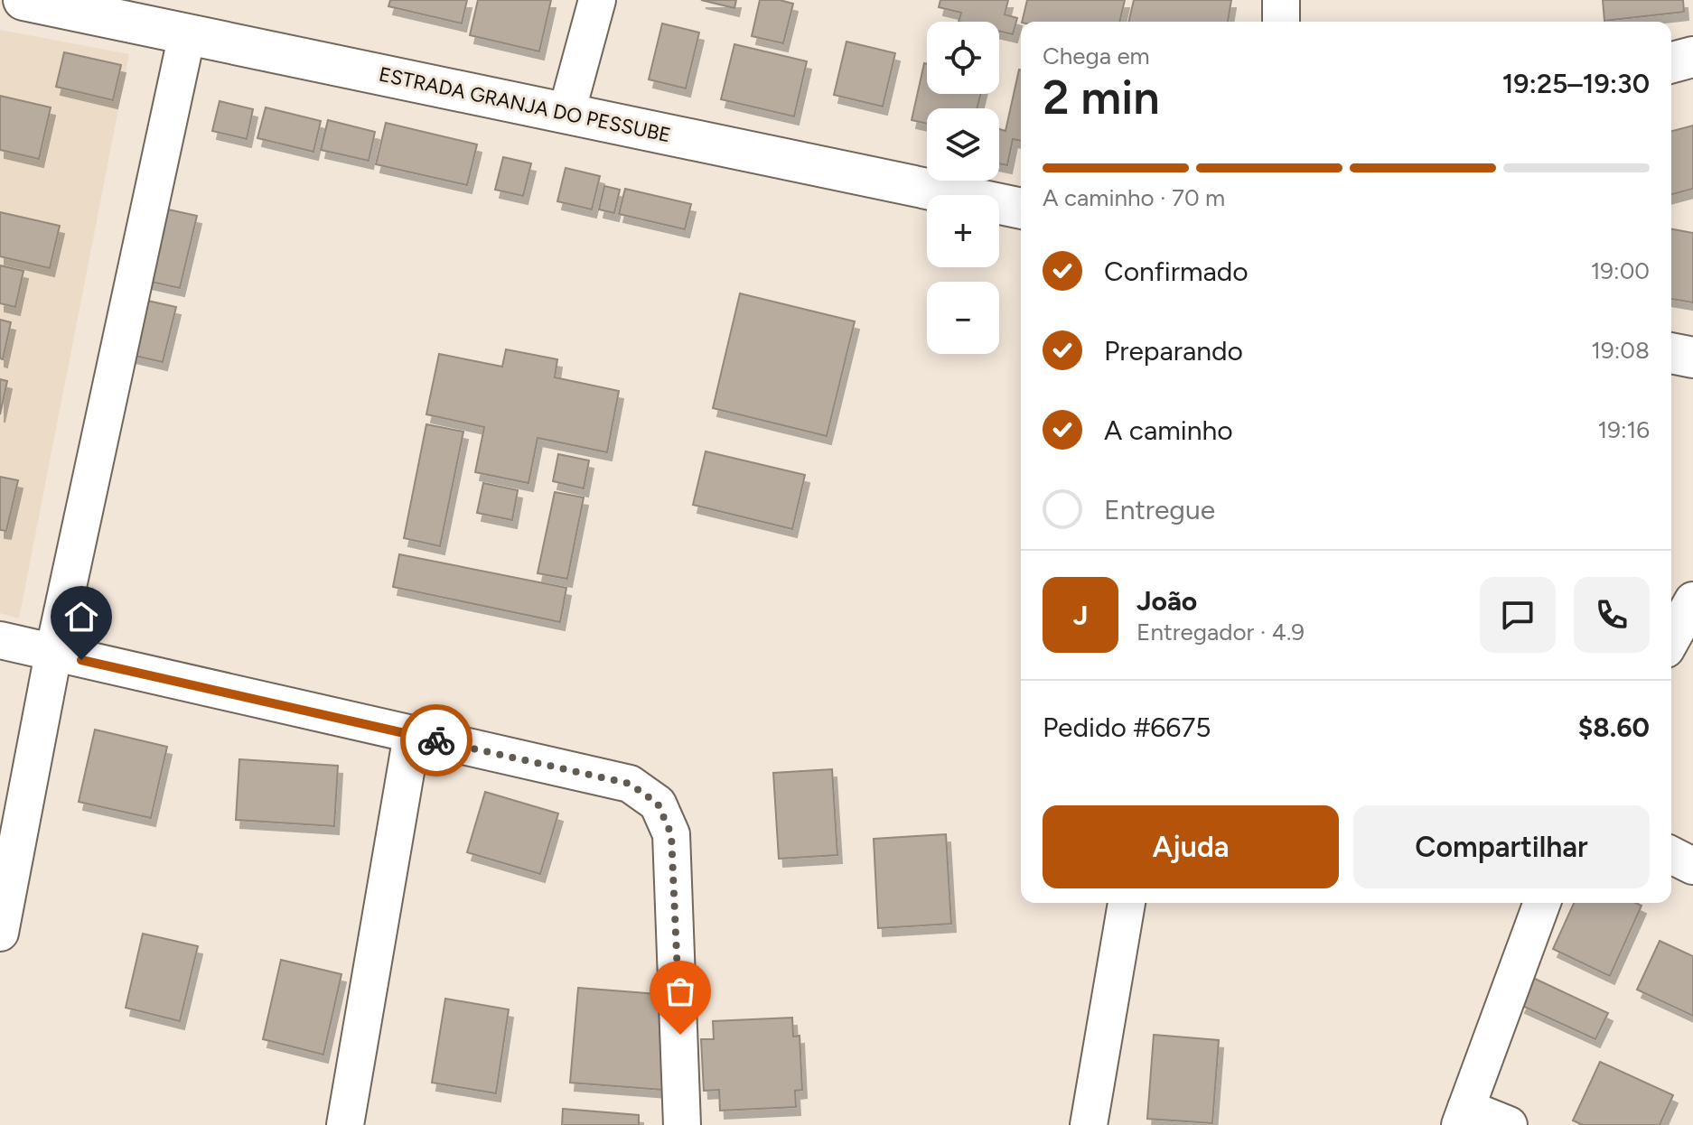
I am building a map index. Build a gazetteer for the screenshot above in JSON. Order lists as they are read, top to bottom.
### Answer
{
  "streets": {
    "main road": ["ESTRADA GRANJA DO PESSUBE"]
  },
  "page": {
    "map_buttons": ["+", "−"],
    "heading": ["2 min", "Chega em", "19:25–19:30"],
    "panel": [
      "João",
      "Entregador · 4.9",
      "Pedido #6675",
      "$8.60"
    ],
    "bar": "A caminho · 70 m",
    "list": [
      ["Confirmado", "19:00"],
      ["Preparando", "19:08"],
      ["A caminho", "19:16"],
      "Entregue"
    ],
    "round": "J",
    "buttons": ["Ajuda", "Compartilhar"]
  }
}
